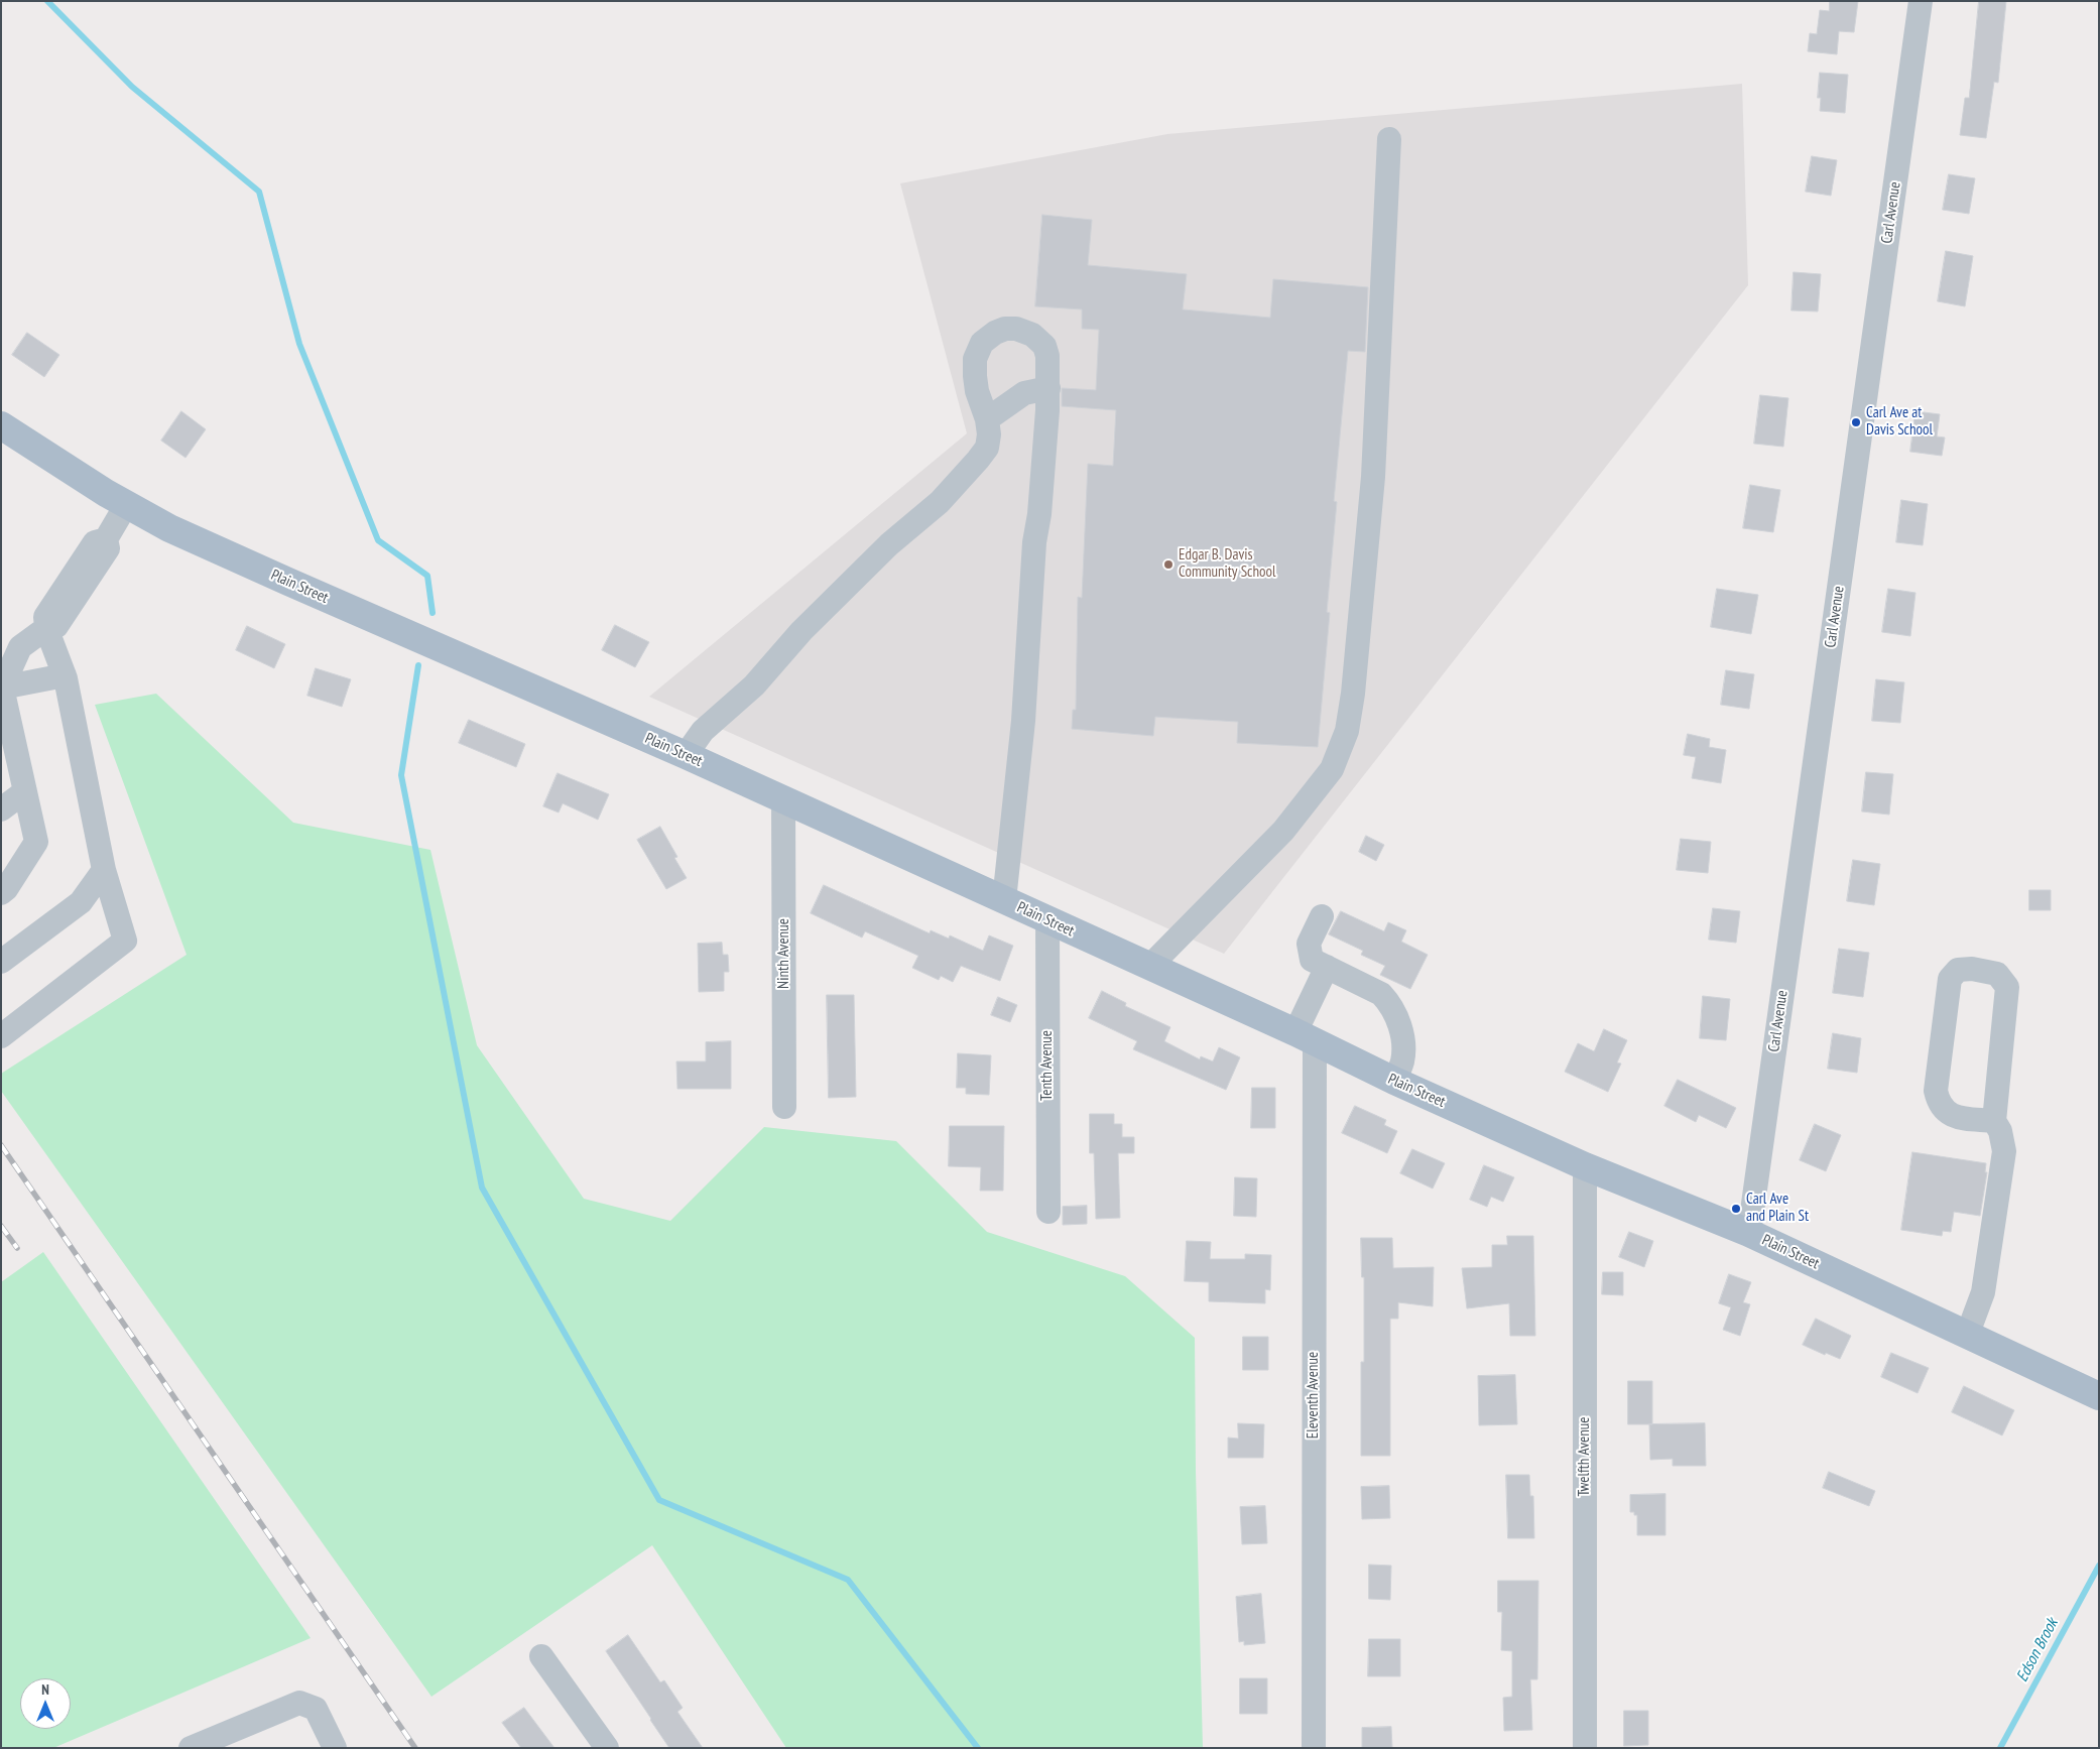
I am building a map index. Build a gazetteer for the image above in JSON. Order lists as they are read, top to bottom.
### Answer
{
  "streets": {
    "main road": ["Plain Street"],
    "street": [
      "Carl Avenue",
      "Ninth Avenue",
      "Tenth Avenue",
      "Eleventh Avenue",
      "Twelfth Avenue"
    ]
  },
  "crossings": [
    ["Carl Avenue", "Plain Street"],
    ["Plain Street", "Ninth Avenue"],
    ["Plain Street", "Tenth Avenue"],
    ["Plain Street", "Eleventh Avenue"],
    ["Plain Street", "Twelfth Avenue"]
  ],
  "water": ["Edson Brook"],
  "places": ["Carl Ave at Davis School", "Edgar B. Davis Community School", "Carl Ave and Plain St"],
  "north": "top"
}
